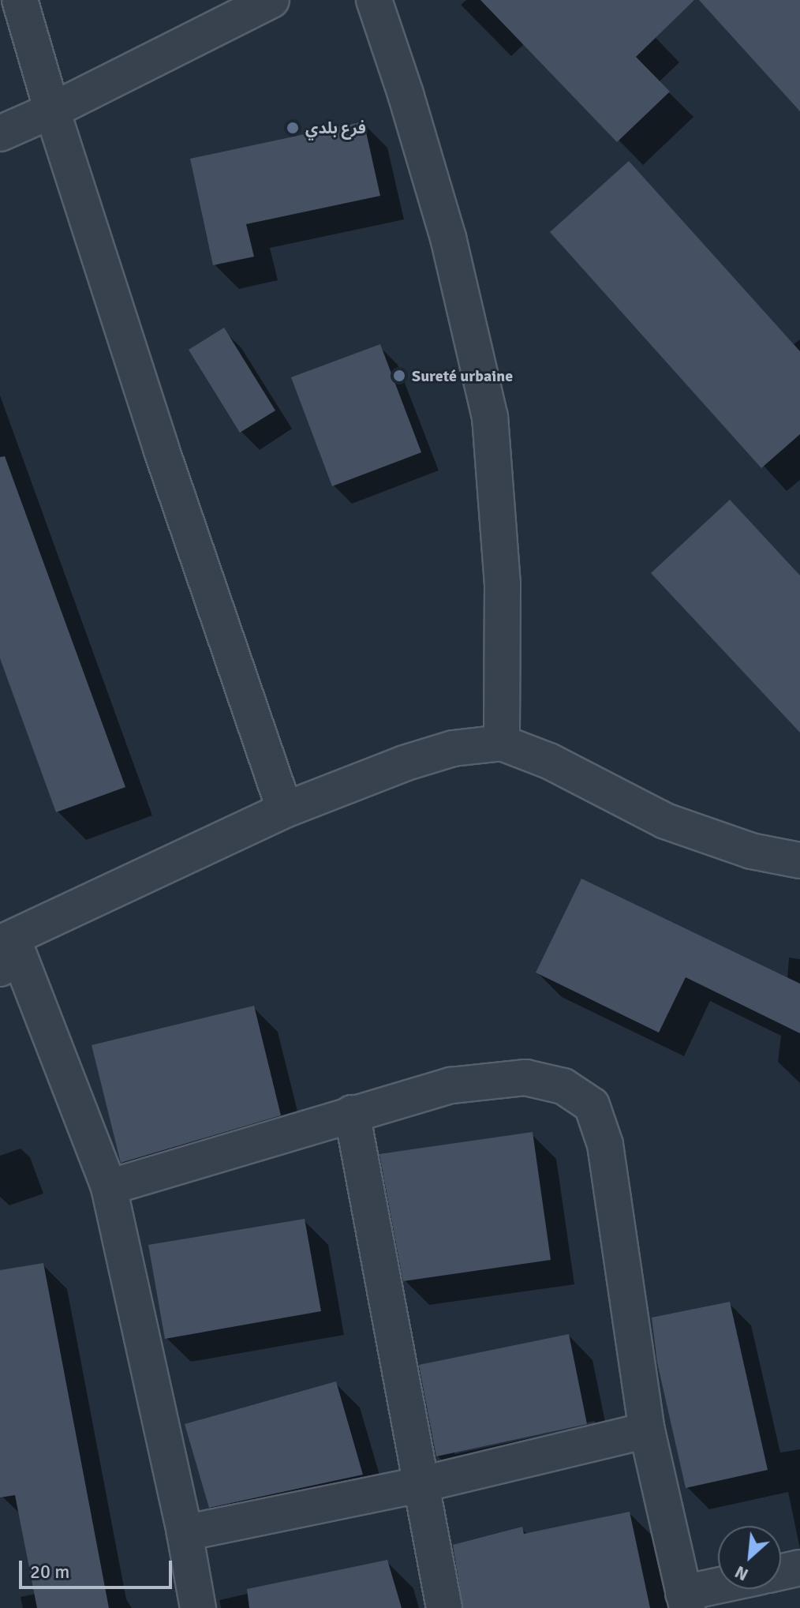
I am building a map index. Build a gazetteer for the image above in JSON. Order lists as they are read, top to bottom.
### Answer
{
  "places": ["فرع بلدي", "Sureté urbaine"],
  "scale_bar": "20 m",
  "north": "bottom left"
}
